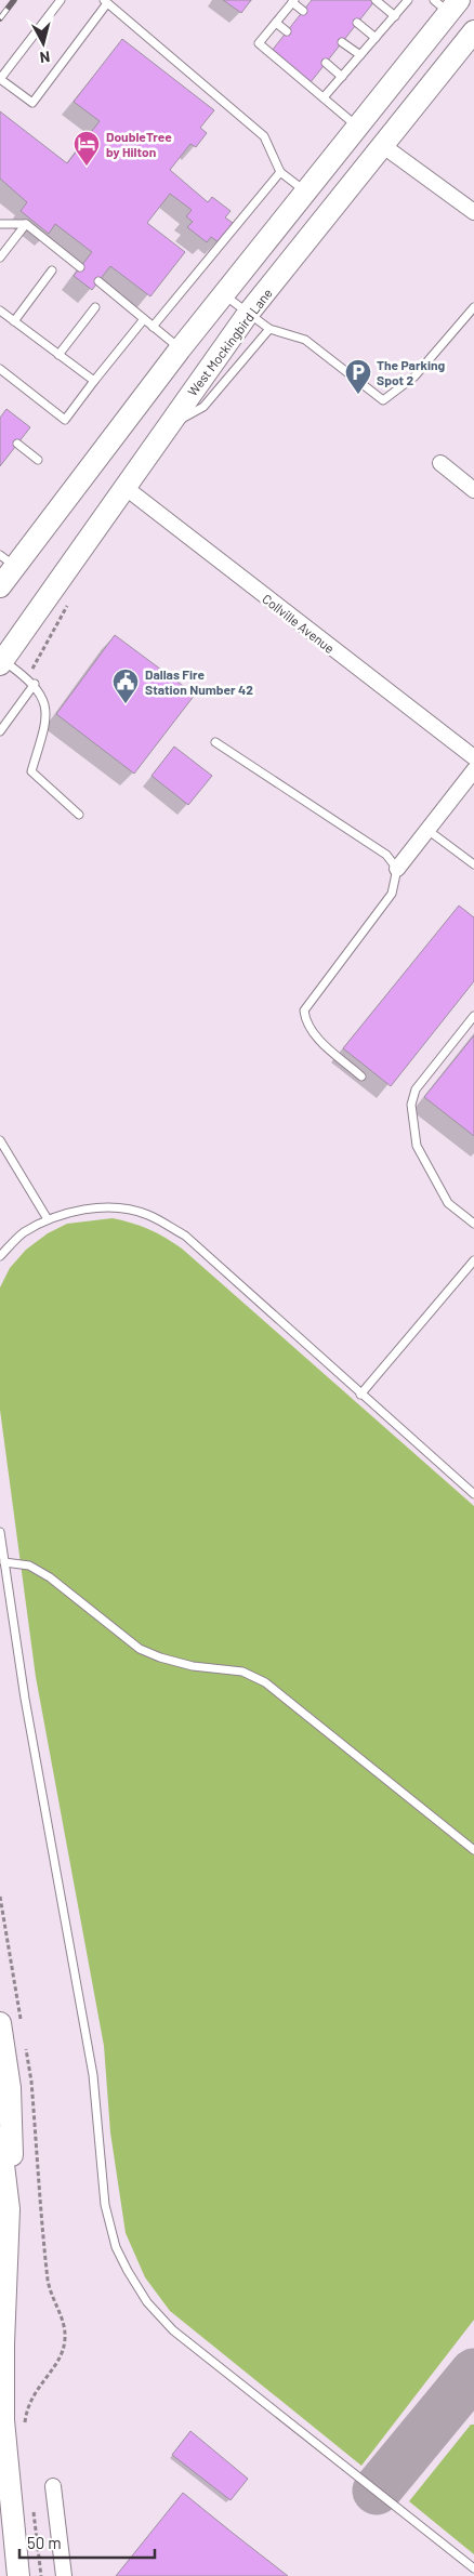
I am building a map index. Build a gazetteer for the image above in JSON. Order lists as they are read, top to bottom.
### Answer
{
  "streets": {
    "main road": ["West Mockingbird Lane"],
    "street": ["Collville Avenue"]
  },
  "crossings": [
    ["West Mockingbird Lane", "Collville Avenue"]
  ],
  "places": {
    "hotel": ["DoubleTree by Hilton"],
    "parking": ["The Parking Spot 2"],
    "public building": ["Dallas Fire Station Number 42"]
  },
  "scale_bar": "50 m",
  "north": "bottom"
}
